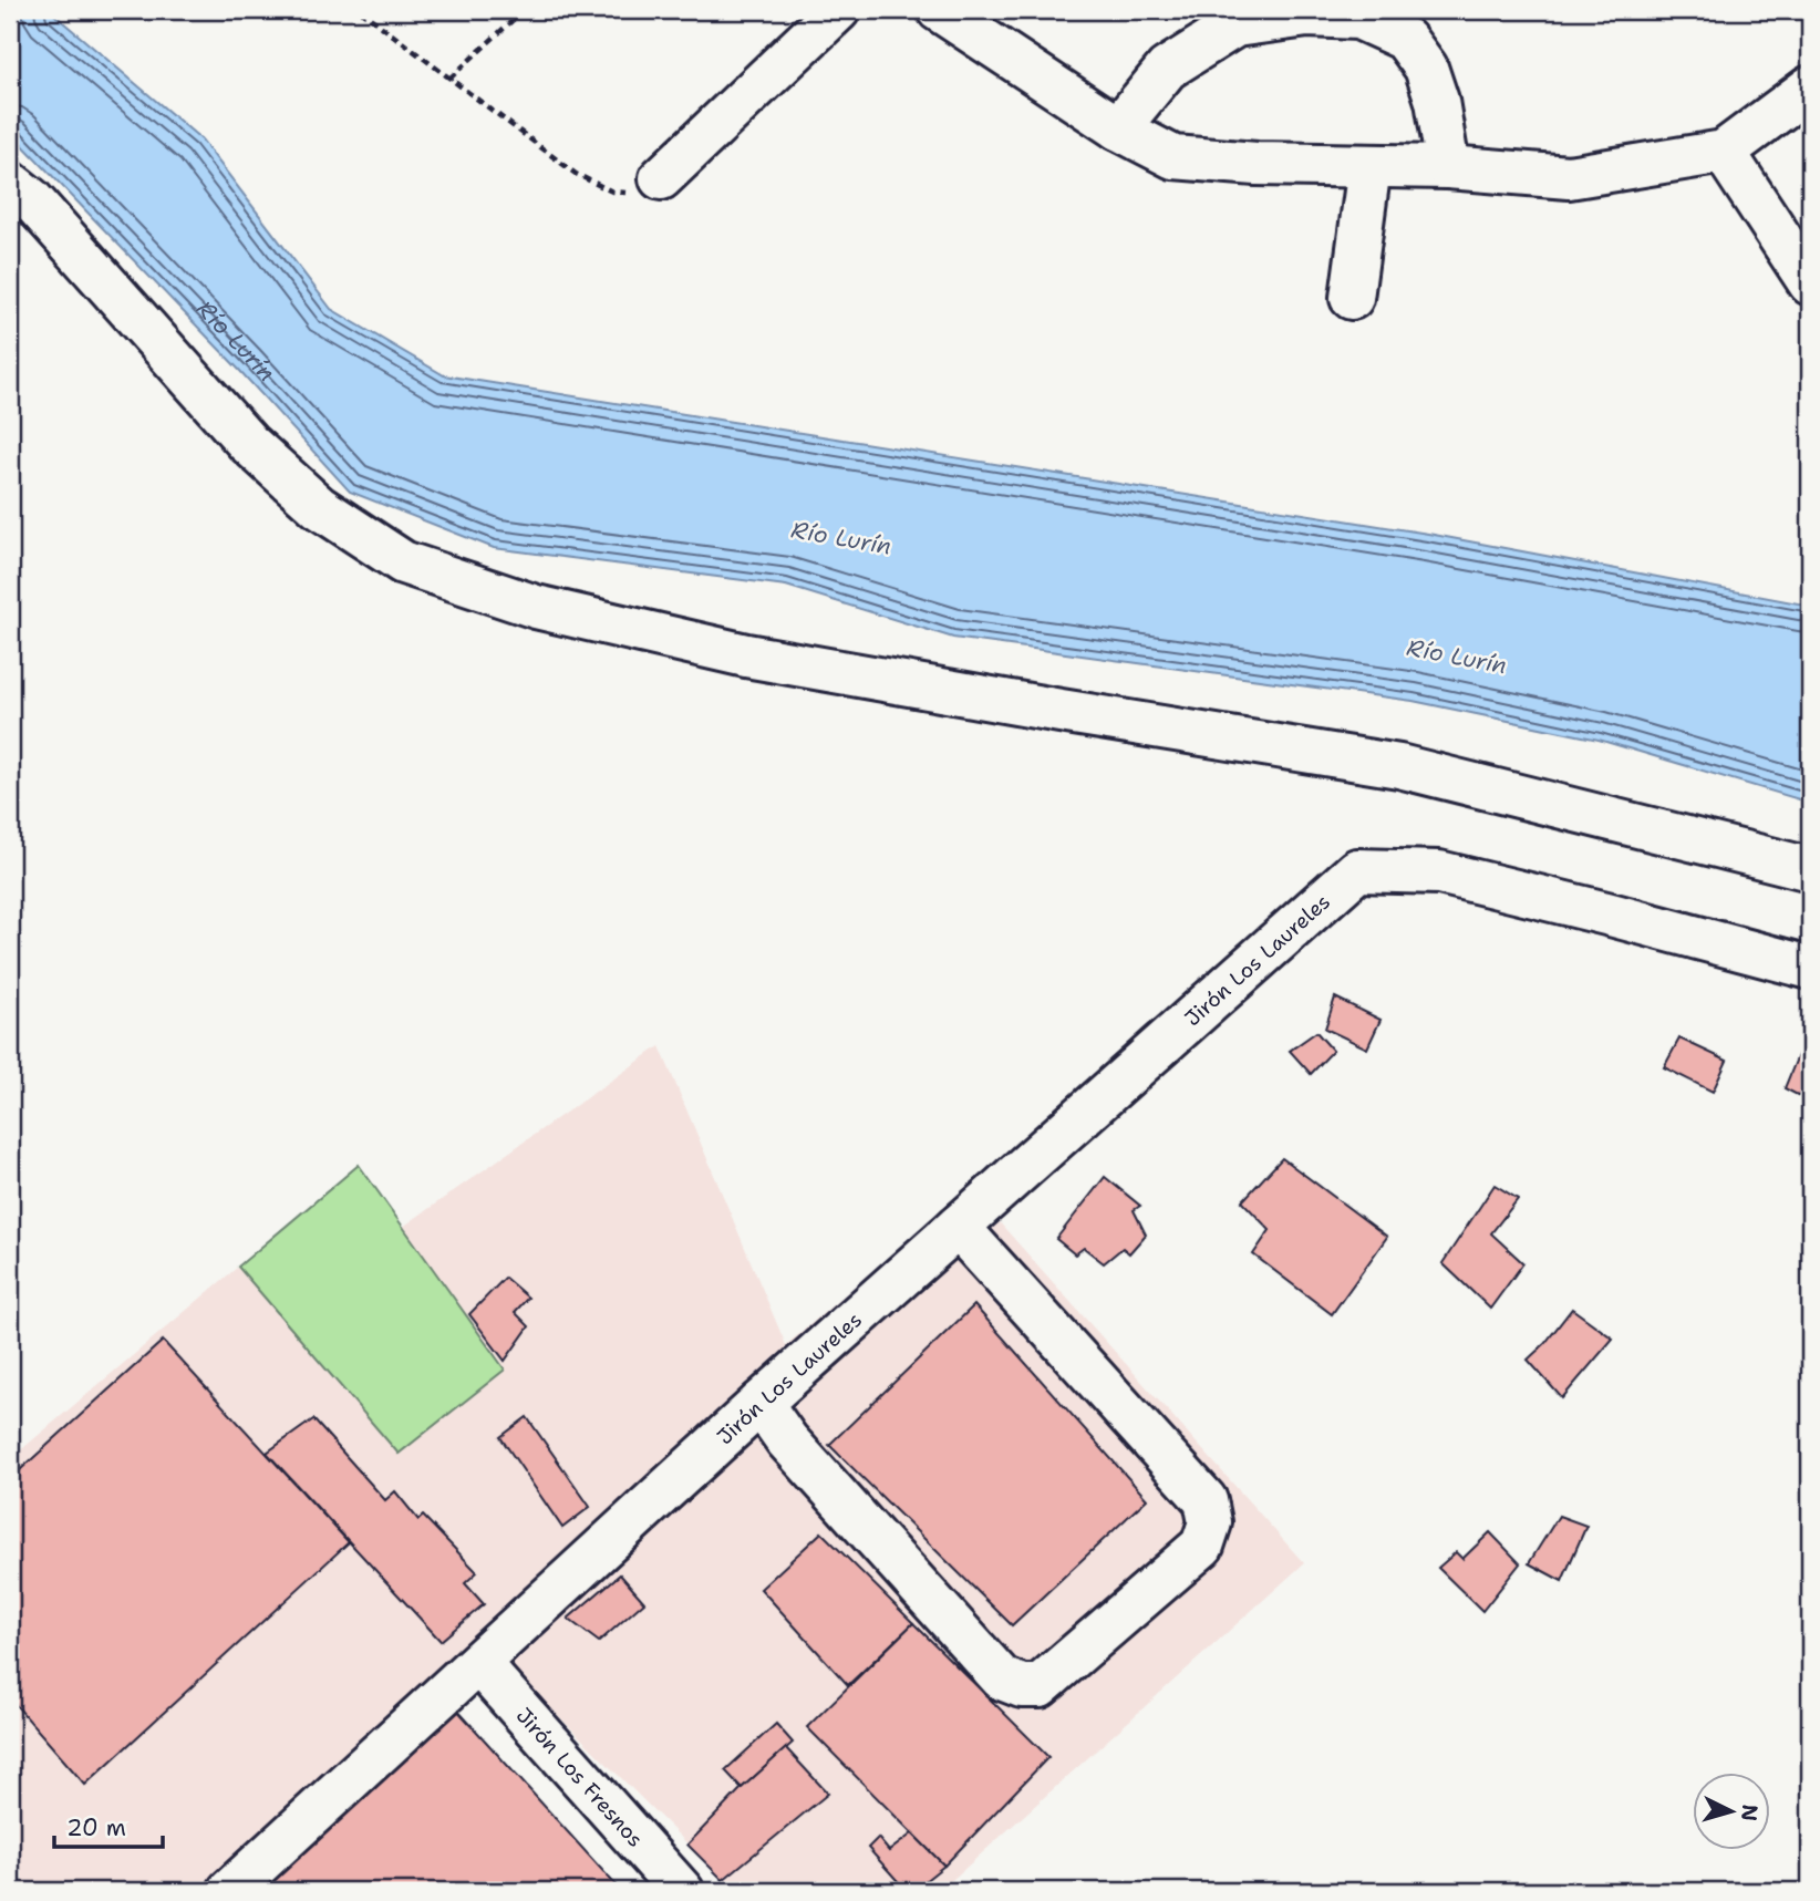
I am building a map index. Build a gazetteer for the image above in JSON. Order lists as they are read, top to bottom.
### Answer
{
  "streets": {
    "street": ["Jirón Los Laureles", "Jirón Los Fresnos"]
  },
  "crossings": [
    ["Jirón Los Laureles", "Jirón Los Fresnos"]
  ],
  "water": ["Río Lurín"],
  "scale_bar": "20 m",
  "north": "right"
}
